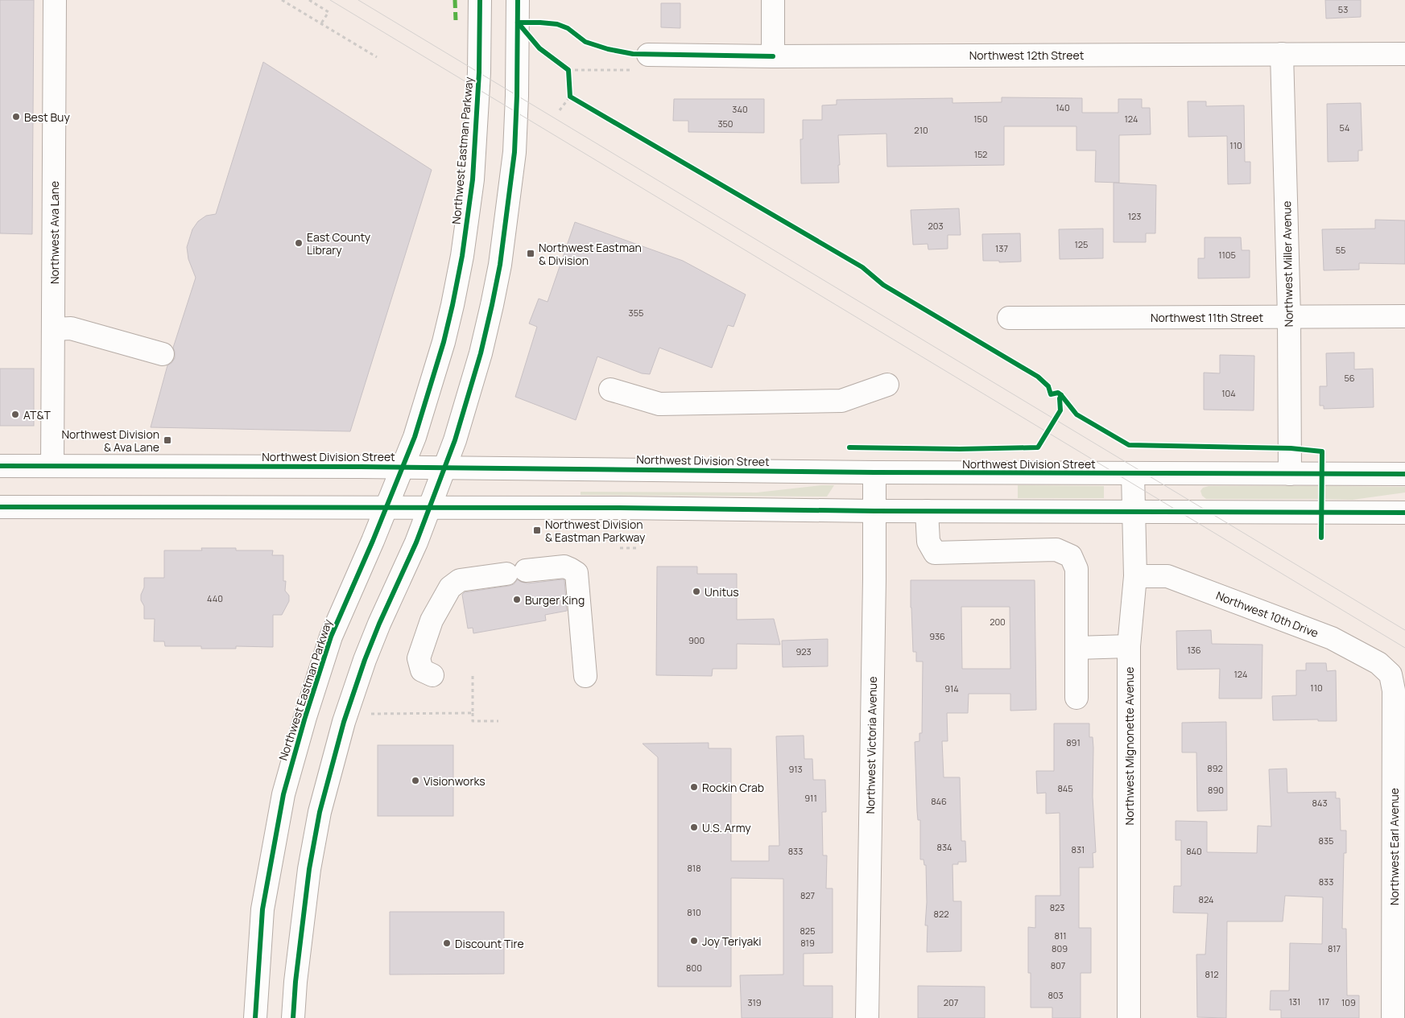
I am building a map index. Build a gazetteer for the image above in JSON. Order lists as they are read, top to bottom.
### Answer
{
  "streets": {
    "main road": [
      "Northwest 12th Street",
      "Northwest Eastman Parkway",
      "Northwest Ava Lane",
      "Northwest Miller Avenue",
      "Northwest 11th Street",
      "Northwest Division Street",
      "Northwest 10th Drive",
      "Northwest Victoria Avenue",
      "Northwest Mignonette Avenue",
      "Northwest Earl Avenue"
    ]
  },
  "crossings": [
    ["Northwest 12th Street", "Northwest Miller Avenue"],
    ["Northwest Eastman Parkway", "Northwest Division Street"],
    ["Northwest Ava Lane", "Northwest Division Street"],
    ["Northwest Miller Avenue", "Northwest 11th Street"],
    ["Northwest Miller Avenue", "Northwest Division Street"],
    ["Northwest Division Street", "Northwest Victoria Avenue"],
    ["Northwest Division Street", "Northwest Mignonette Avenue"],
    ["Northwest 10th Drive", "Northwest Mignonette Avenue"],
    ["Northwest 10th Drive", "Northwest Earl Avenue"]
  ],
  "places": {
    "other": [
      "Best Buy",
      "East County Library",
      "AT&T",
      "Unitus",
      "Burger King",
      "Visionworks",
      "Rockin Crab",
      "U.S. Army",
      "Joy Teriyaki",
      "Discount Tire"
    ],
    "transit": ["Northwest Eastman & Division", "Northwest Division & Ava Lane", "Northwest Division & Eastman Parkway"]
  },
  "house_numbers": [
    "53",
    "140",
    "340",
    "150",
    "124",
    "350",
    "54",
    "210",
    "110",
    "152",
    "123",
    "203",
    "125",
    "137",
    "55",
    "1105",
    "355",
    "56",
    "104",
    "440",
    "200",
    "936",
    "900",
    "136",
    "923",
    "124",
    "110",
    "914",
    "891",
    "892",
    "913",
    "845",
    "890",
    "911",
    "846",
    "843",
    "835",
    "834",
    "831",
    "833",
    "840",
    "818",
    "833",
    "827",
    "824",
    "823",
    "810",
    "822",
    "825",
    "811",
    "819",
    "809",
    "817",
    "807",
    "800",
    "812",
    "803",
    "131",
    "117",
    "319",
    "207",
    "109"
  ]
}
